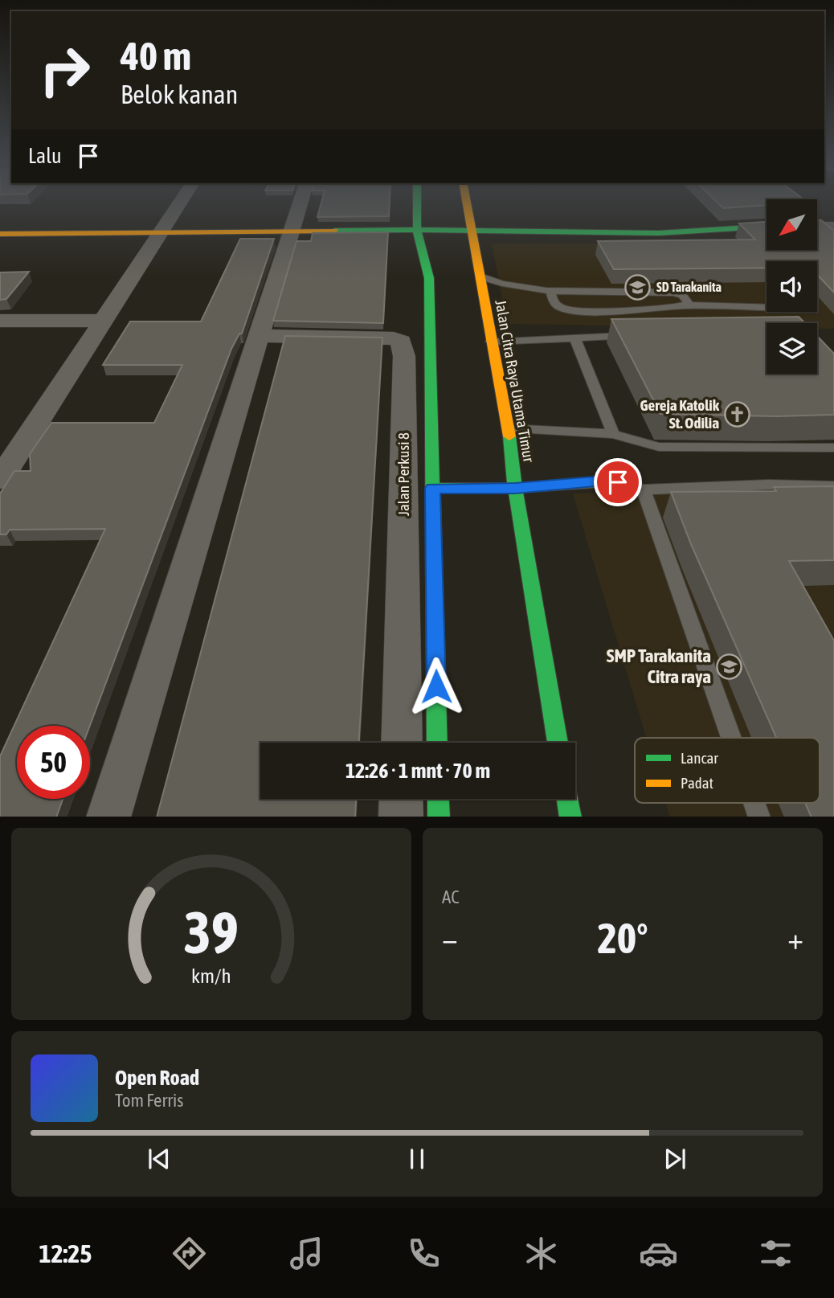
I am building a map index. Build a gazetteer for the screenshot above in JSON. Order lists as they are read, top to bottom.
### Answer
{
  "streets": {
    "main road": ["Jalan Citra Raya Utama Timur"],
    "street": ["Jalan Perkusi 8"]
  },
  "places": {
    "school or university": ["SD Tarakanita", "SMP Tarakanita Citra raya"],
    "church": ["Gereja Katolik St. Odilia"]
  },
  "legend": ["Lancar", "Padat"],
  "north": "bottom left",
  "page": {
    "turn": ["40 m", "Belok kanan"],
    "then": "Lalu",
    "limit": "50",
    "trip": "12:26 · 1 mnt · 70 m",
    "tile": "AC",
    "heat": ["−", "20°", "+"],
    "song": ["Open Road", "Tom Ferris"],
    "tabs": "12:25",
    "gauge": ["39", "km/h"]
  }
}
